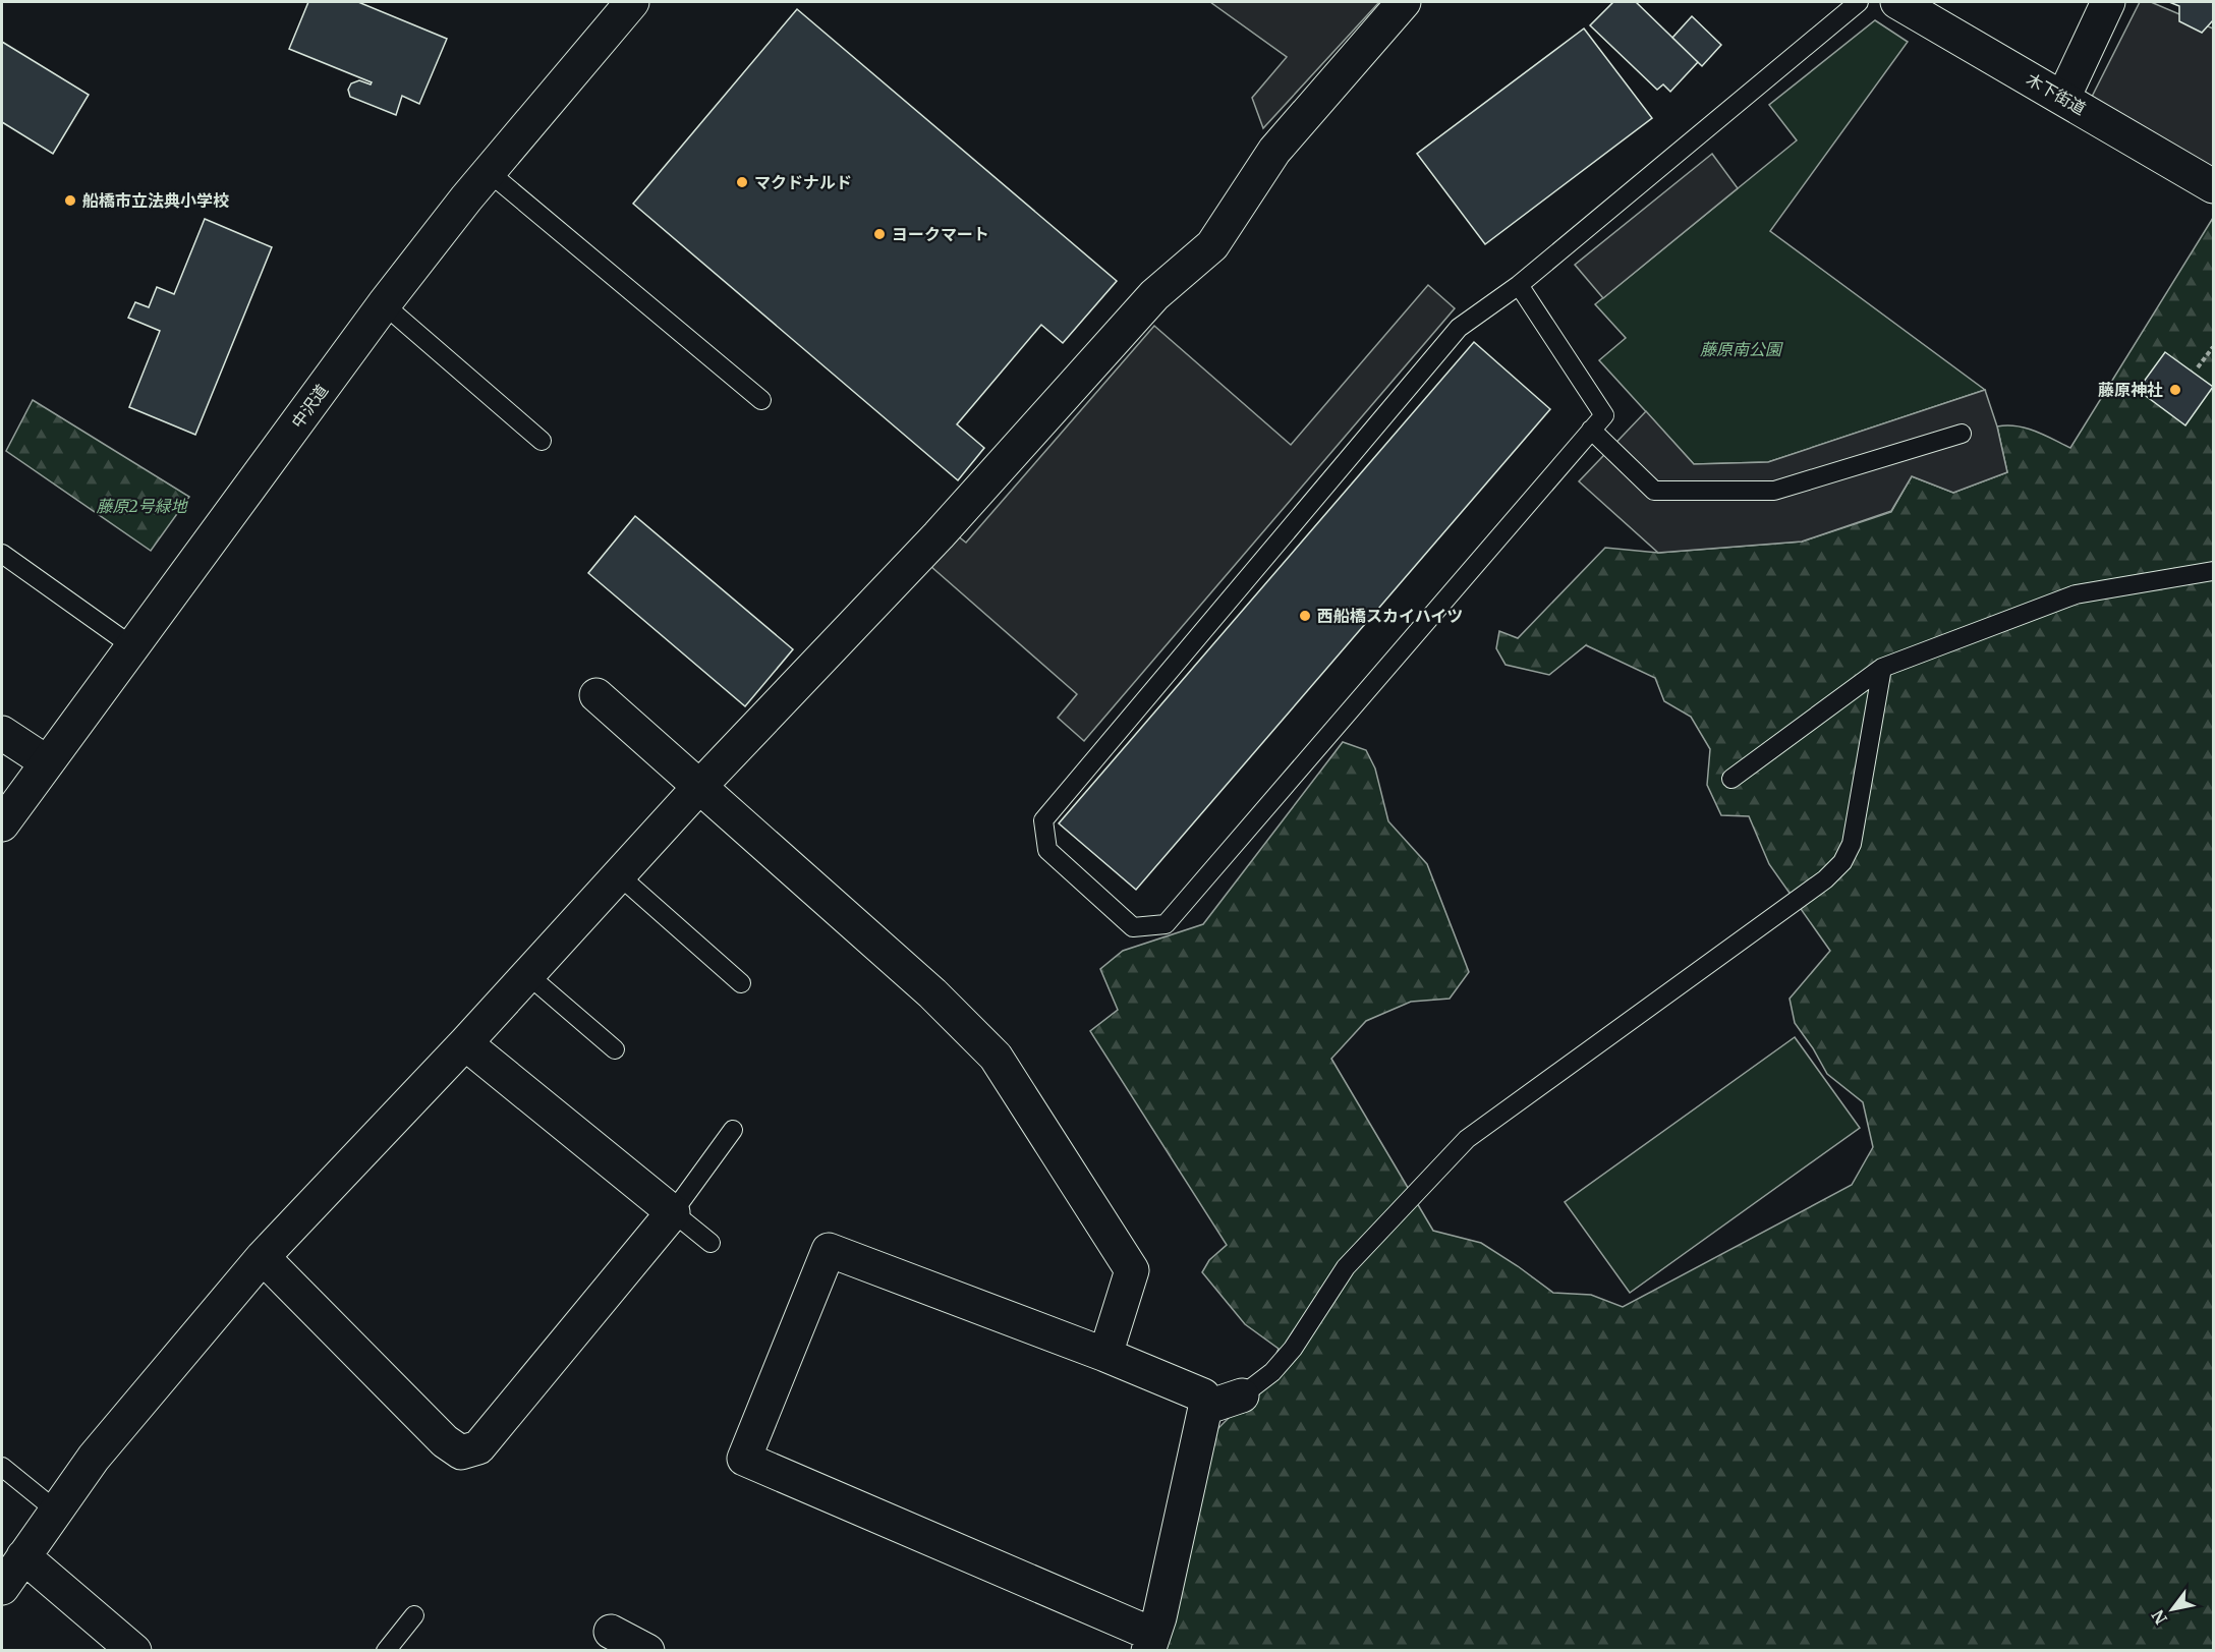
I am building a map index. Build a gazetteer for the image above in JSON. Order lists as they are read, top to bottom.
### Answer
{
  "streets": {
    "street": ["木下街道", "中沢道"]
  },
  "parks": ["藤原南公園", "藤原2号緑地"],
  "places": [
    "マクドナルド",
    "船橋市立法典小学校",
    "ヨークマート",
    "藤原神社",
    "西船橋スカイハイツ"
  ],
  "north": "bottom left"
}
